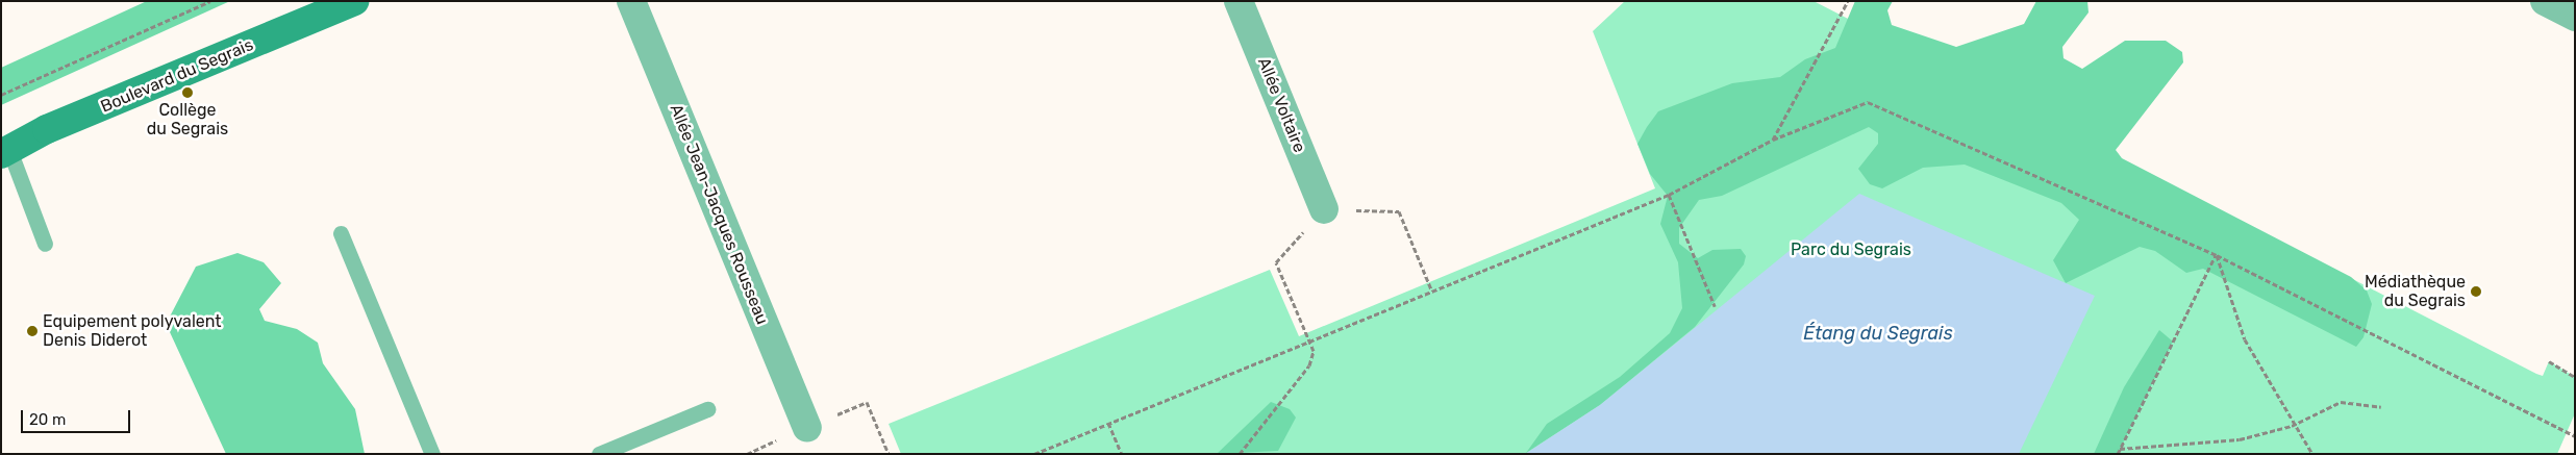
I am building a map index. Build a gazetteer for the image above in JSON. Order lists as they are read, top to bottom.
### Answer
{
  "streets": {
    "street": ["Boulevard du Segrais", "Allée Voltaire", "Allée Jean-Jacques Rousseau"]
  },
  "water": ["Étang du Segrais"],
  "parks": ["Parc du Segrais"],
  "places": ["Collège du Segrais", "Médiathèque du Segrais", "Equipement polyvalent Denis Diderot"],
  "scale_bar": "20 m"
}
